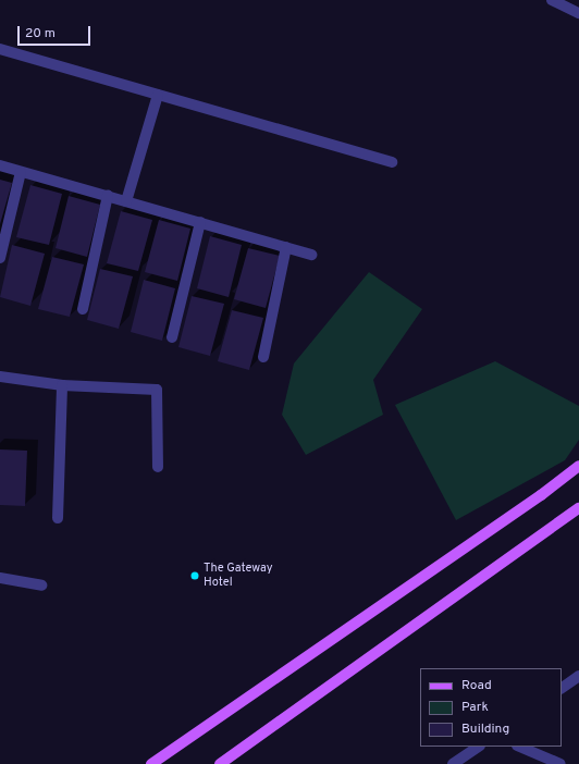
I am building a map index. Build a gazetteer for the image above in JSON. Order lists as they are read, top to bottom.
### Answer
{
  "places": ["The Gateway Hotel"],
  "legend": ["Road", "Park", "Building"],
  "scale_bar": "20 m"
}
